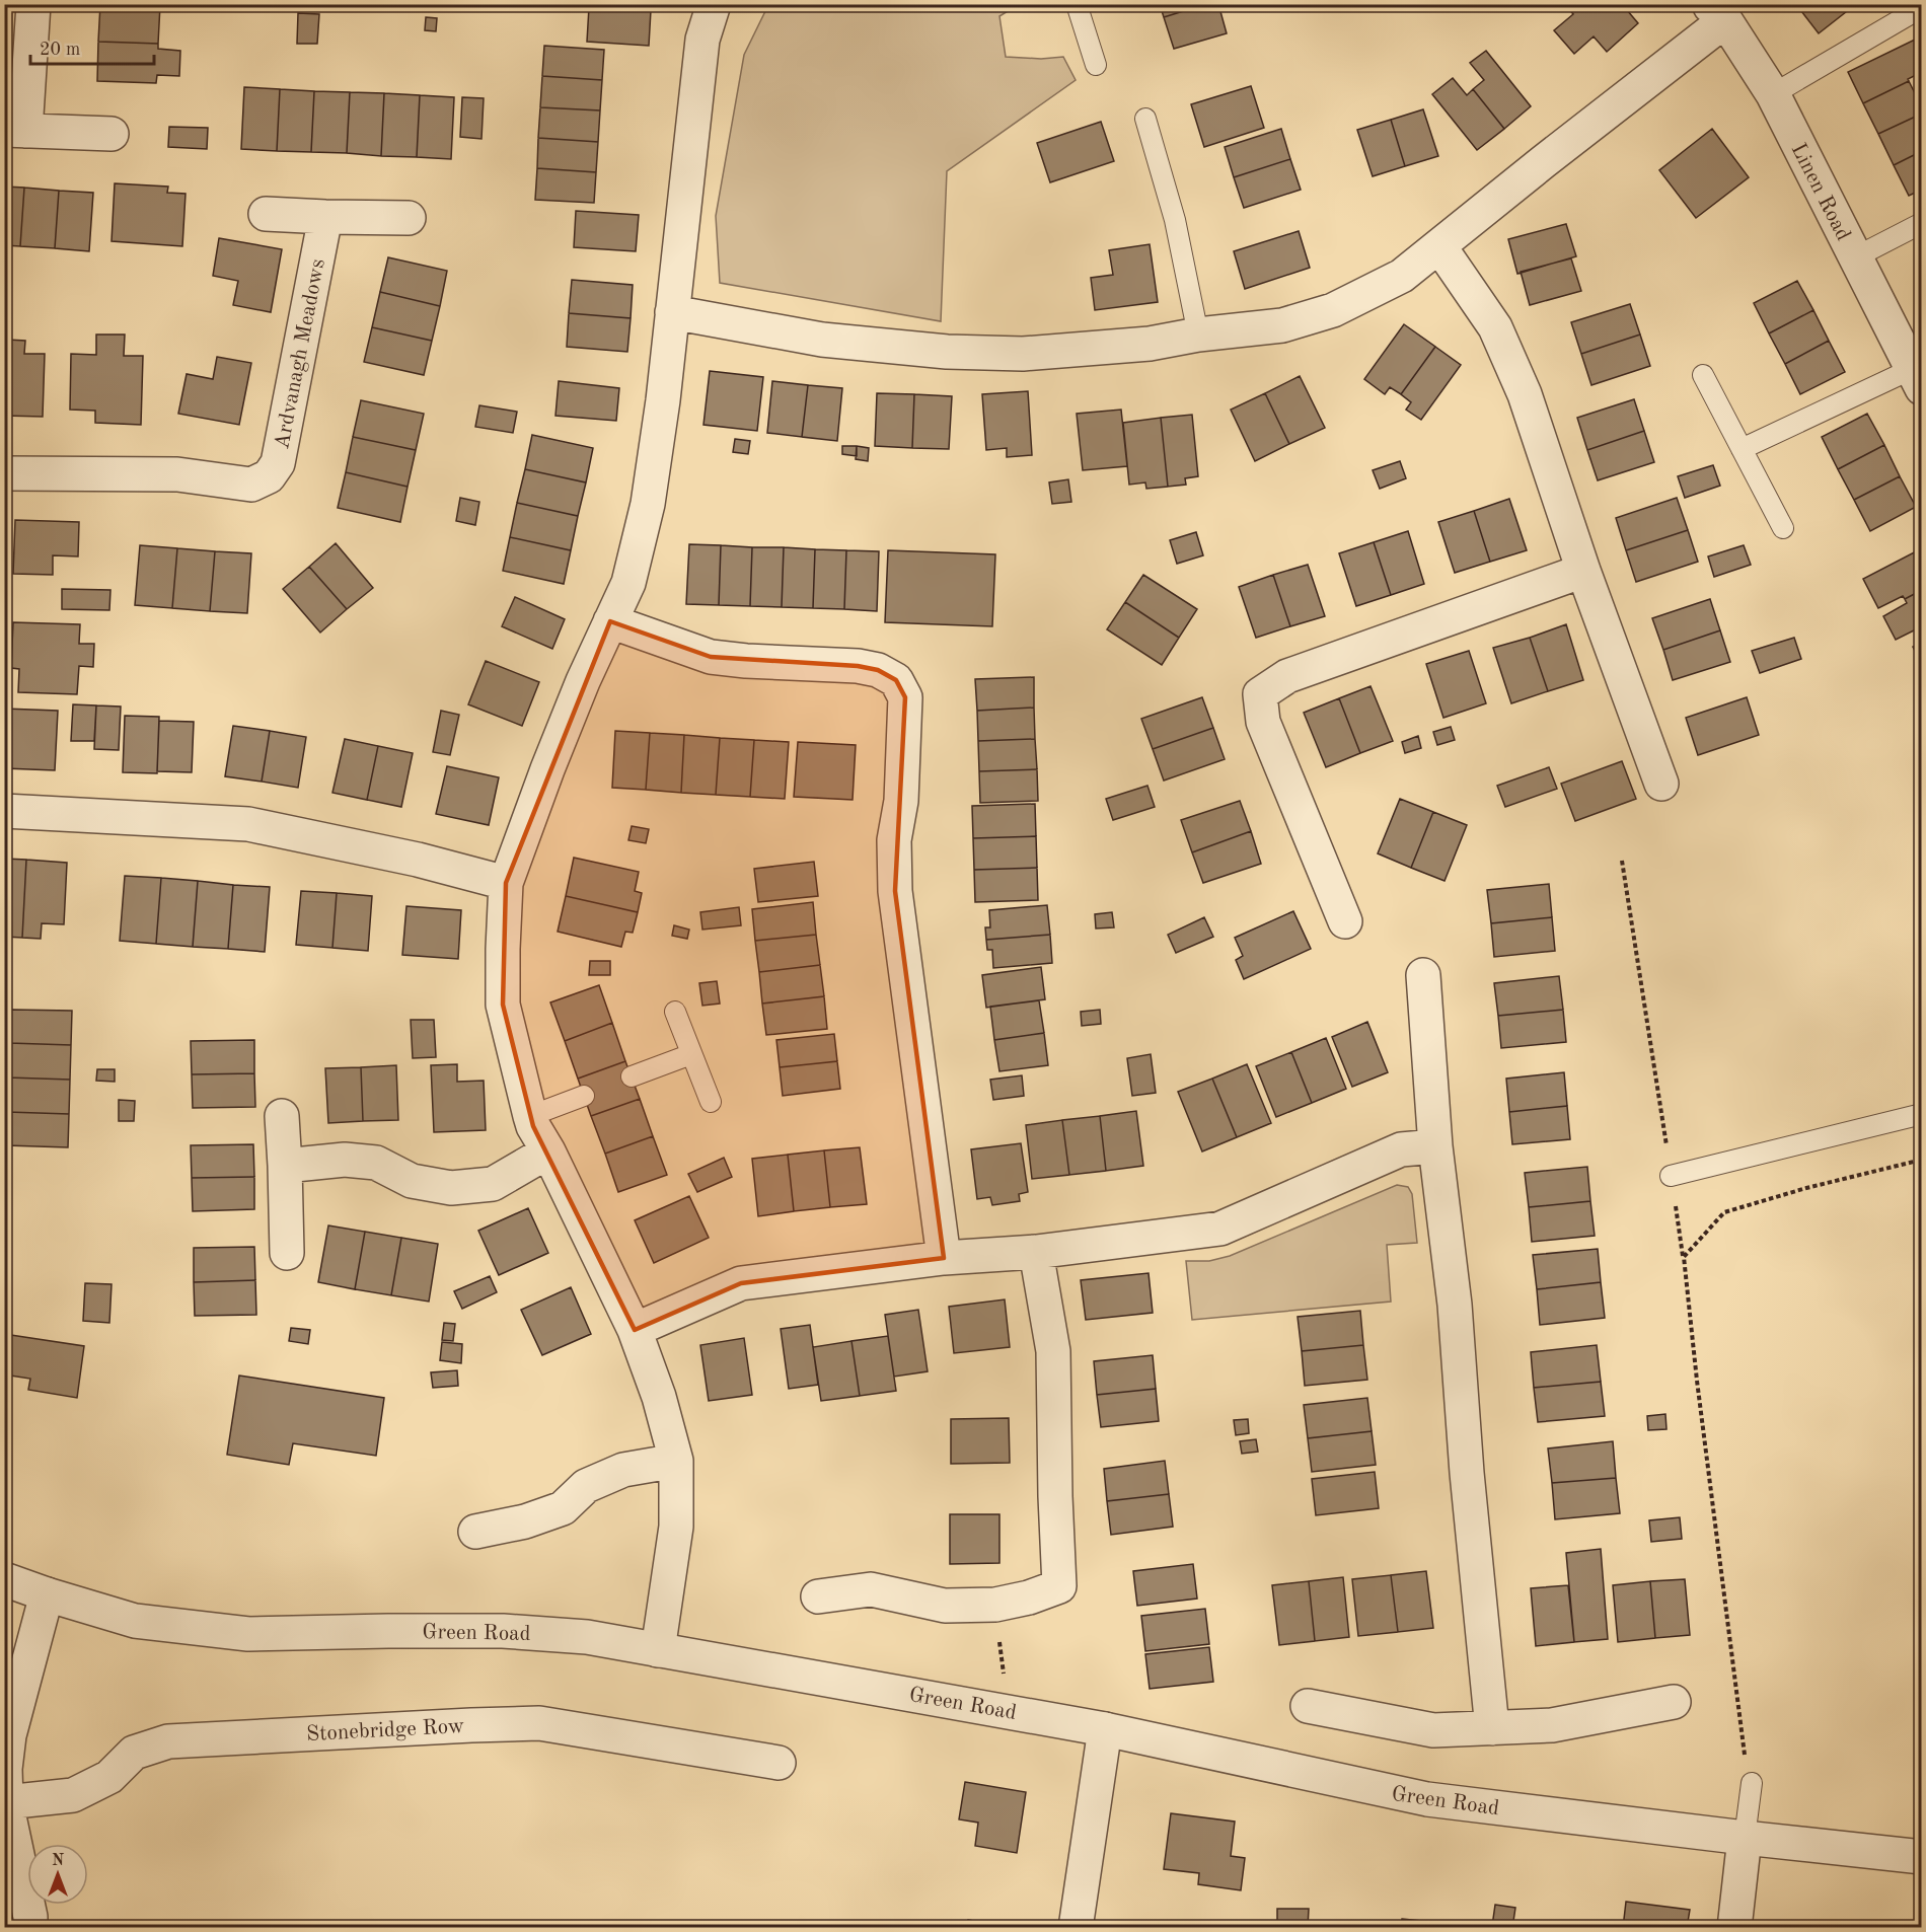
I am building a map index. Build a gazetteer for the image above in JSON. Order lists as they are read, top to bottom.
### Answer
{
  "streets": {
    "street": [
      "Linen Road",
      "Ardvanagh Meadows",
      "Green Road",
      "Stonebridge Row"
    ]
  },
  "scale_bar": "20 m",
  "north": "top"
}
